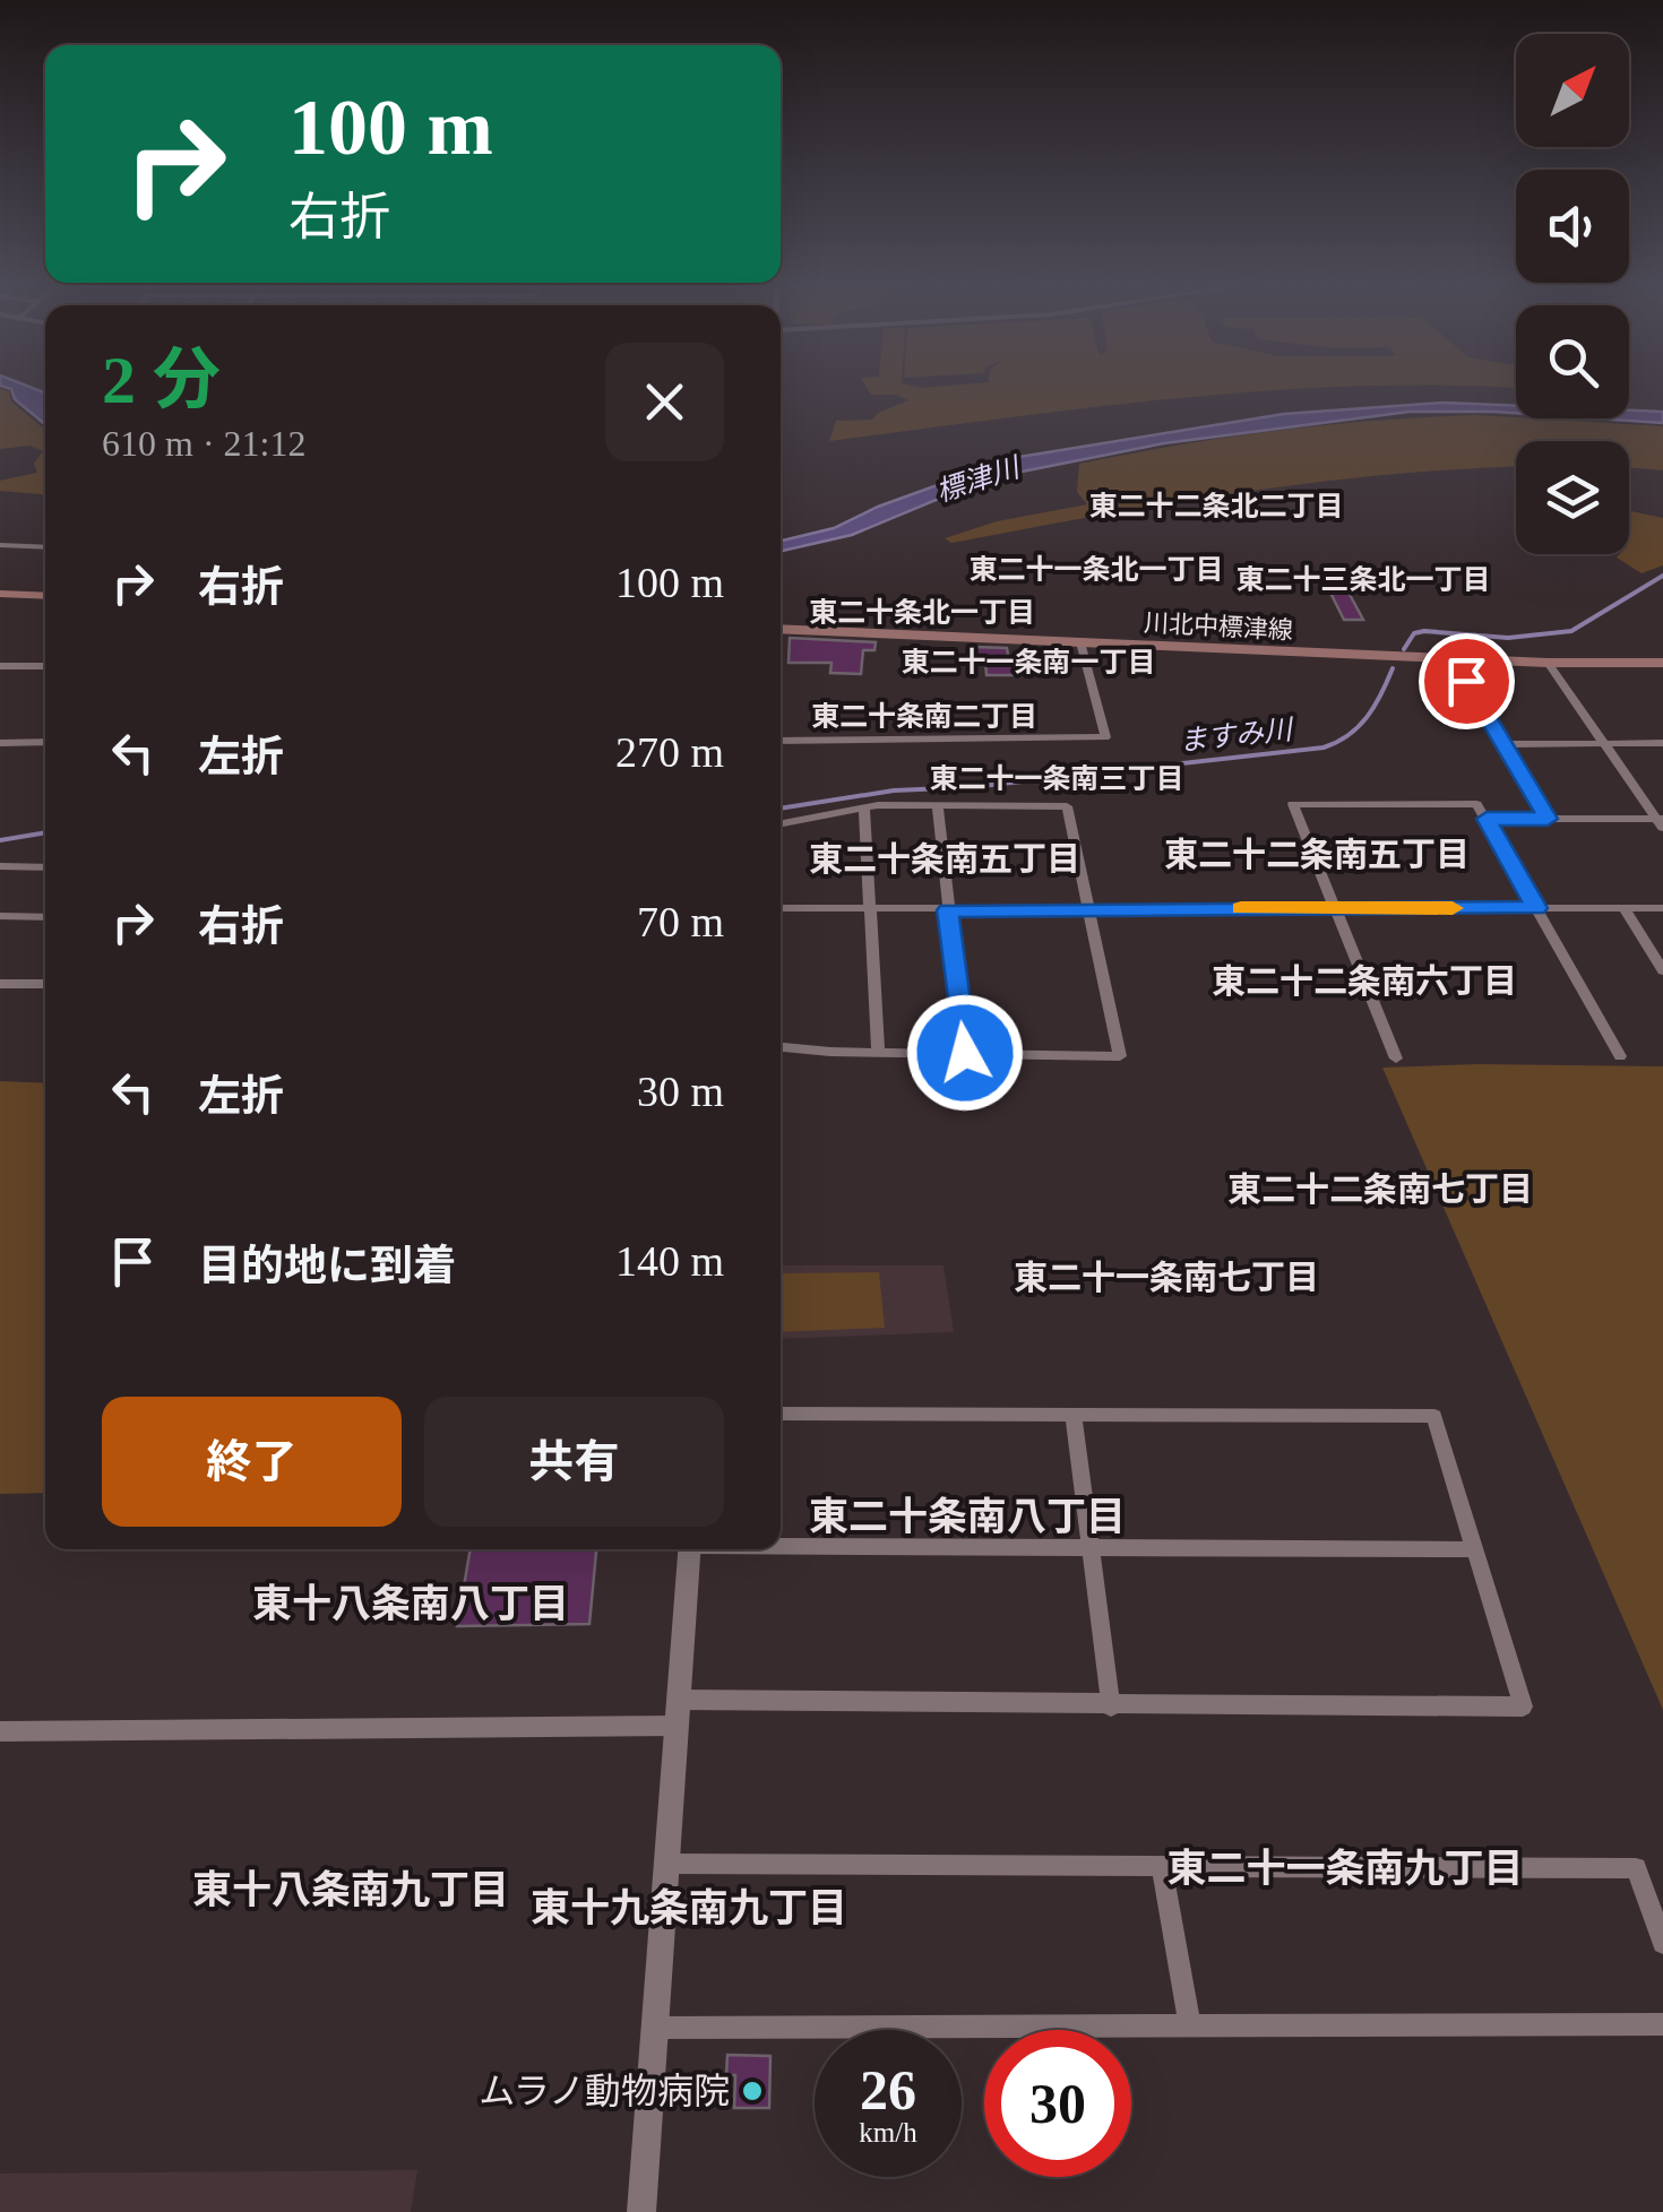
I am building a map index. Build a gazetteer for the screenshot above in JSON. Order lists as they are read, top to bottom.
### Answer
{
  "streets": {
    "main road": ["川北中標津線"]
  },
  "districts": [
    "東二十二条北二丁目",
    "東二十一条北一丁目",
    "東二十三条北一丁目",
    "東二十条北一丁目",
    "東二十一条南一丁目",
    "東二十条南二丁目",
    "東二十一条南三丁目",
    "東二十二条南五丁目",
    "東二十条南五丁目",
    "東二十二条南六丁目",
    "東二十二条南七丁目",
    "東二十一条南七丁目",
    "東二十条南八丁目",
    "東十八条南八丁目",
    "東二十一条南九丁目",
    "東十八条南九丁目",
    "東十九条南九丁目"
  ],
  "water": ["標津川", "ますみ川"],
  "places": ["ムラノ動物病院"],
  "north": "top right",
  "page": {
    "turn": ["100 m", "右折"],
    "heading": ["2 分", "610 m · 21:12"],
    "list": [
      {
        "name": "右折",
        "value": "100 m"
      },
      {
        "name": "左折",
        "value": "270 m"
      },
      {
        "name": "右折",
        "value": "70 m"
      },
      {
        "name": "左折",
        "value": "30 m"
      },
      {
        "name": "目的地に到着",
        "value": "140 m"
      }
    ],
    "buttons": ["終了", "共有"],
    "speed": "26 km/h",
    "limit": "30"
  }
}
